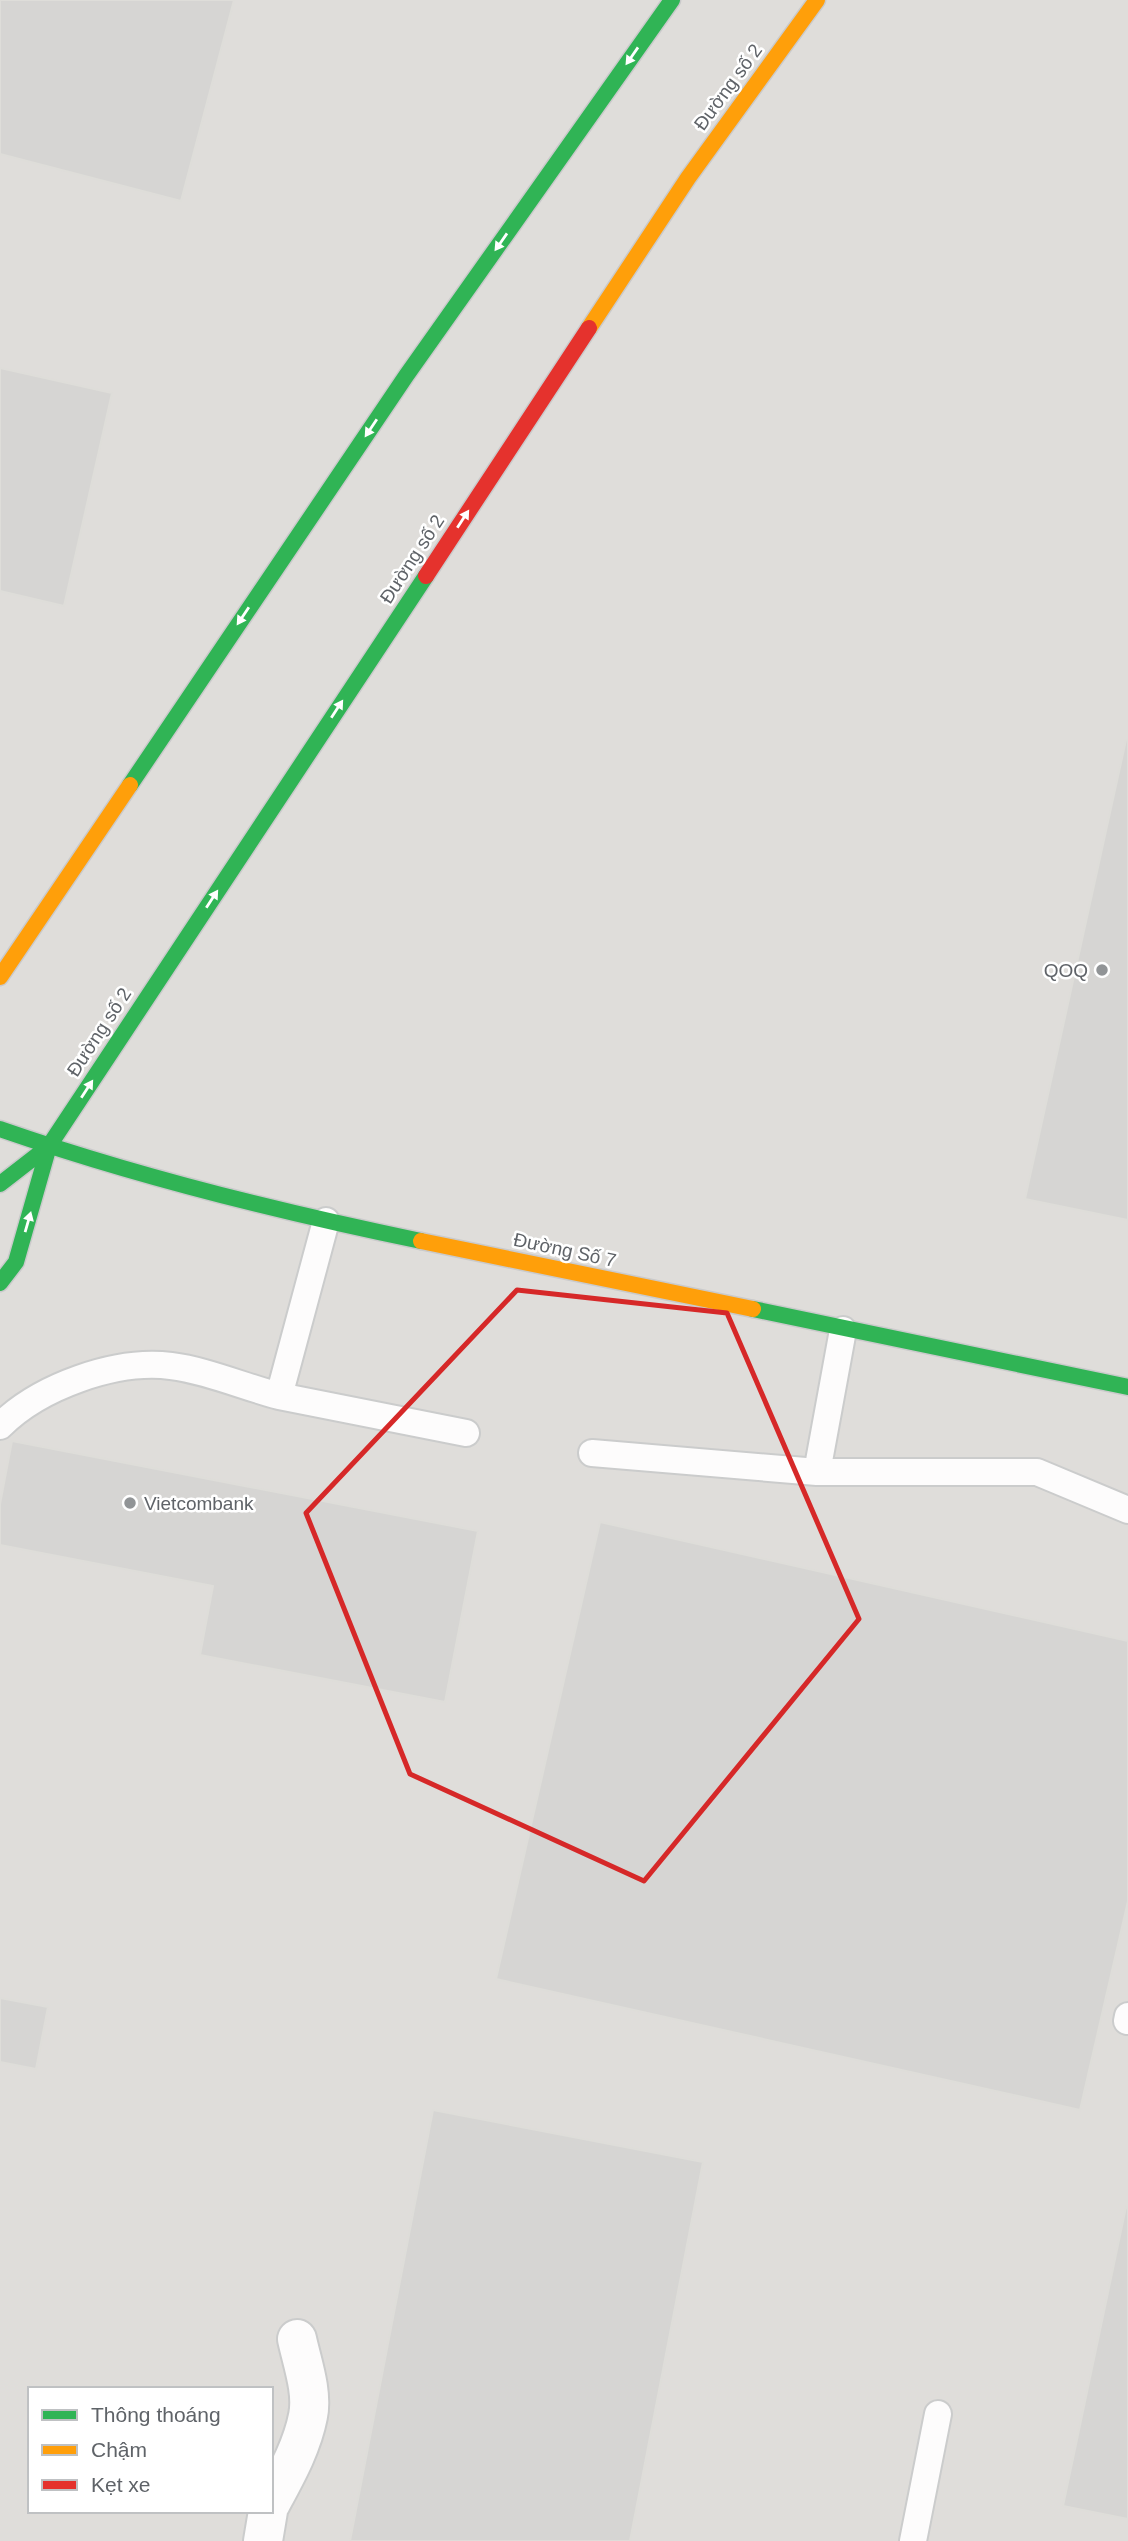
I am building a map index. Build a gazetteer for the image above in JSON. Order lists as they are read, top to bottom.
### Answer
{
  "streets": {
    "main road": ["Đường số 2", "Đường Số 7"]
  },
  "crossings": [
    ["Đường số 2", "Đường Số 7"]
  ],
  "places": ["QOQ", "Vietcombank"],
  "legend": ["Thông thoáng", "Chậm", "Kẹt xe"]
}
